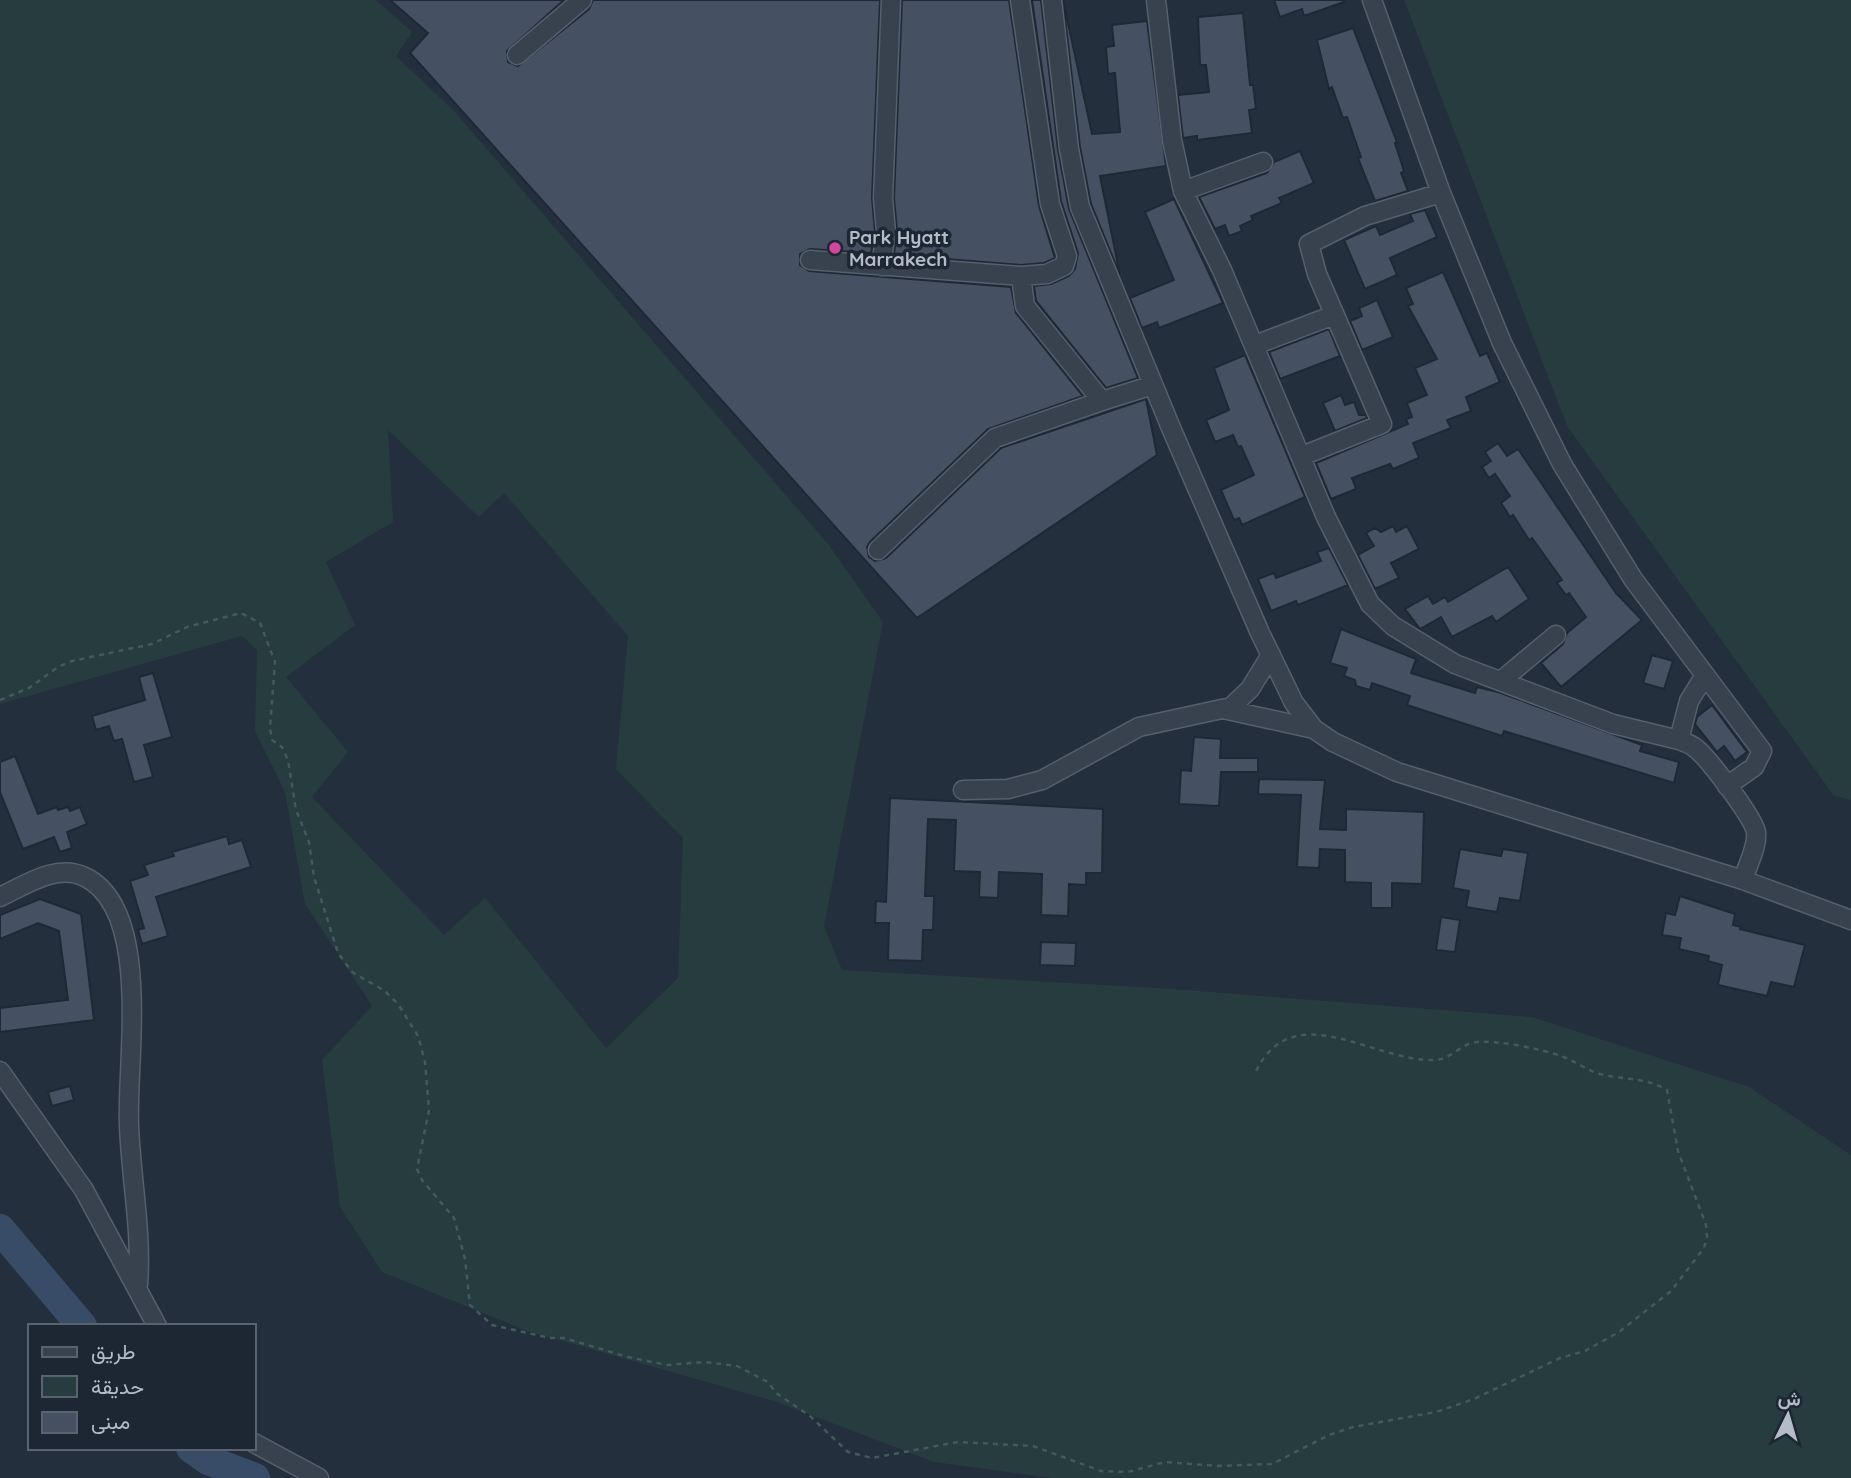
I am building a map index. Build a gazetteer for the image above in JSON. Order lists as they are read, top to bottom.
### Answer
{
  "places": ["Park Hyatt Marrakech"],
  "legend": ["طريق", "حديقة", "مبنى"],
  "north": "top"
}
